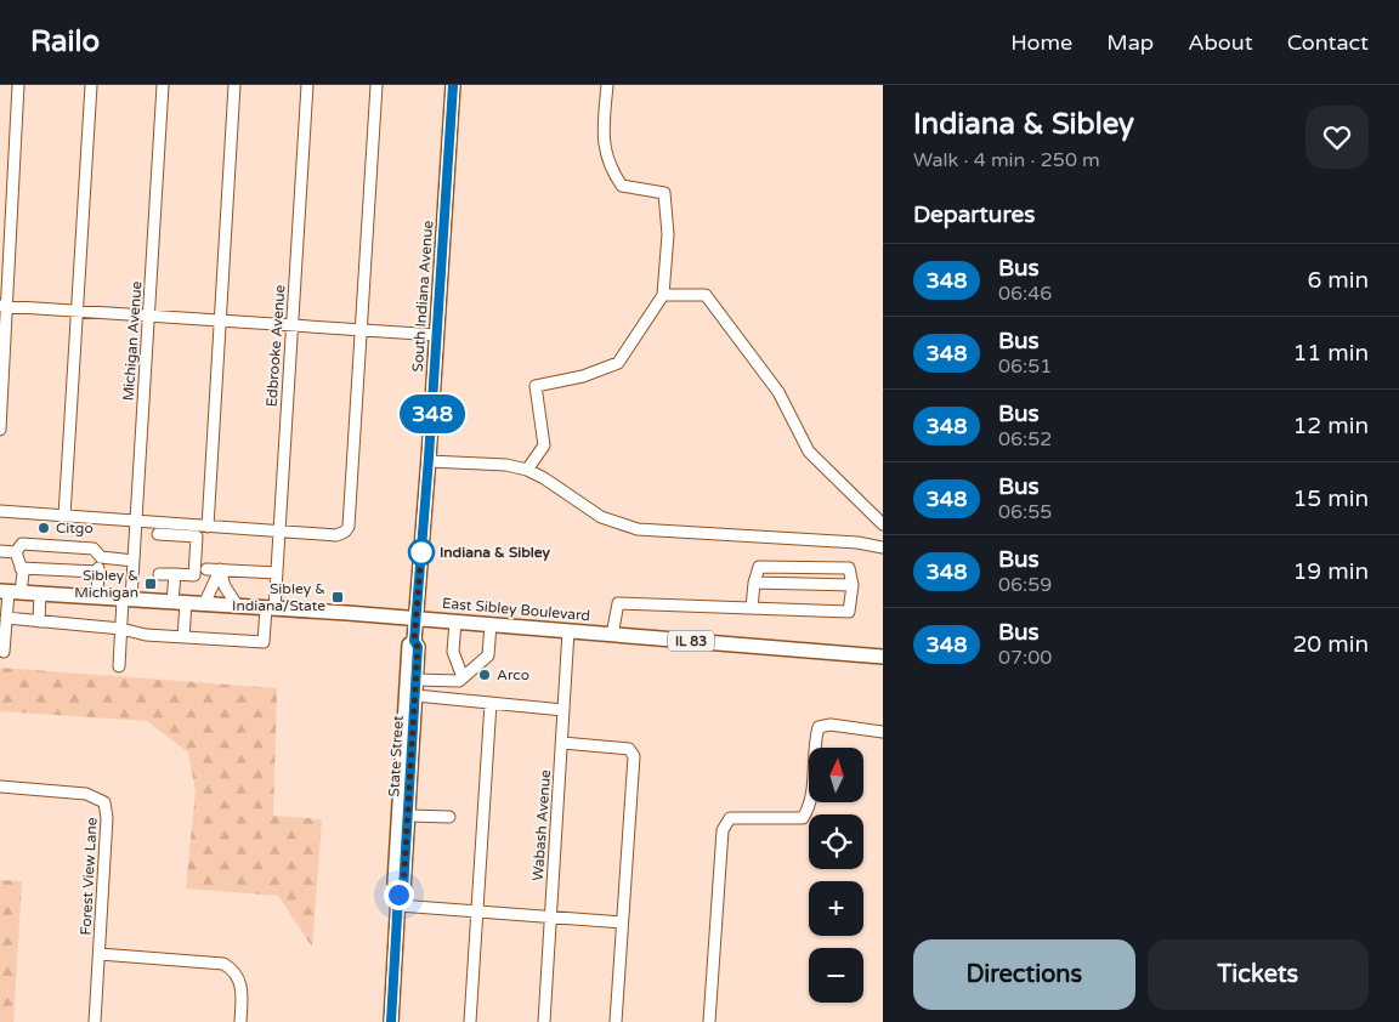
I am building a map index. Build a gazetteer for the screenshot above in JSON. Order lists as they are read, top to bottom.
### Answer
{
  "streets": {
    "main road": [
      "South Indiana Avenue",
      "East Sibley Boulevard",
      "IL 83",
      "State Street"
    ],
    "street": [
      "Michigan Avenue",
      "Edbrooke Avenue",
      "Wabash Avenue",
      "Forest View Lane"
    ]
  },
  "crossings": [
    ["South Indiana Avenue", "East Sibley Boulevard"],
    ["South Indiana Avenue", "State Street"],
    ["Michigan Avenue", "East Sibley Boulevard"],
    ["Edbrooke Avenue", "East Sibley Boulevard"],
    ["East Sibley Boulevard", "State Street"],
    ["East Sibley Boulevard", "Wabash Avenue"]
  ],
  "places": {
    "other": ["Citgo", "Indiana & Sibley", "Arco"],
    "transit": ["Sibley & Michigan", "Sibley & Indiana/State"]
  },
  "lines": ["bus line 348"],
  "north": "top",
  "page": {
    "header": "Railo",
    "nav": [
      "Home",
      "Map",
      "About",
      "Contact"
    ],
    "on_map": "348",
    "heading": [
      ["Indiana & Sibley", "Walk · 4 min · 250 m"],
      "Departures"
    ],
    "list": [
      {
        "mark": "348",
        "name": "Bus",
        "note": "06:46",
        "value": "6 min"
      },
      {
        "mark": "348",
        "name": "Bus",
        "note": "06:51",
        "value": "11 min"
      },
      {
        "mark": "348",
        "name": "Bus",
        "note": "06:52",
        "value": "12 min"
      },
      {
        "mark": "348",
        "name": "Bus",
        "note": "06:55",
        "value": "15 min"
      },
      {
        "mark": "348",
        "name": "Bus",
        "note": "06:59",
        "value": "19 min"
      },
      {
        "mark": "348",
        "name": "Bus",
        "note": "07:00",
        "value": "20 min"
      }
    ],
    "map_buttons": ["+", "−"],
    "buttons": ["Directions", "Tickets"]
  }
}
